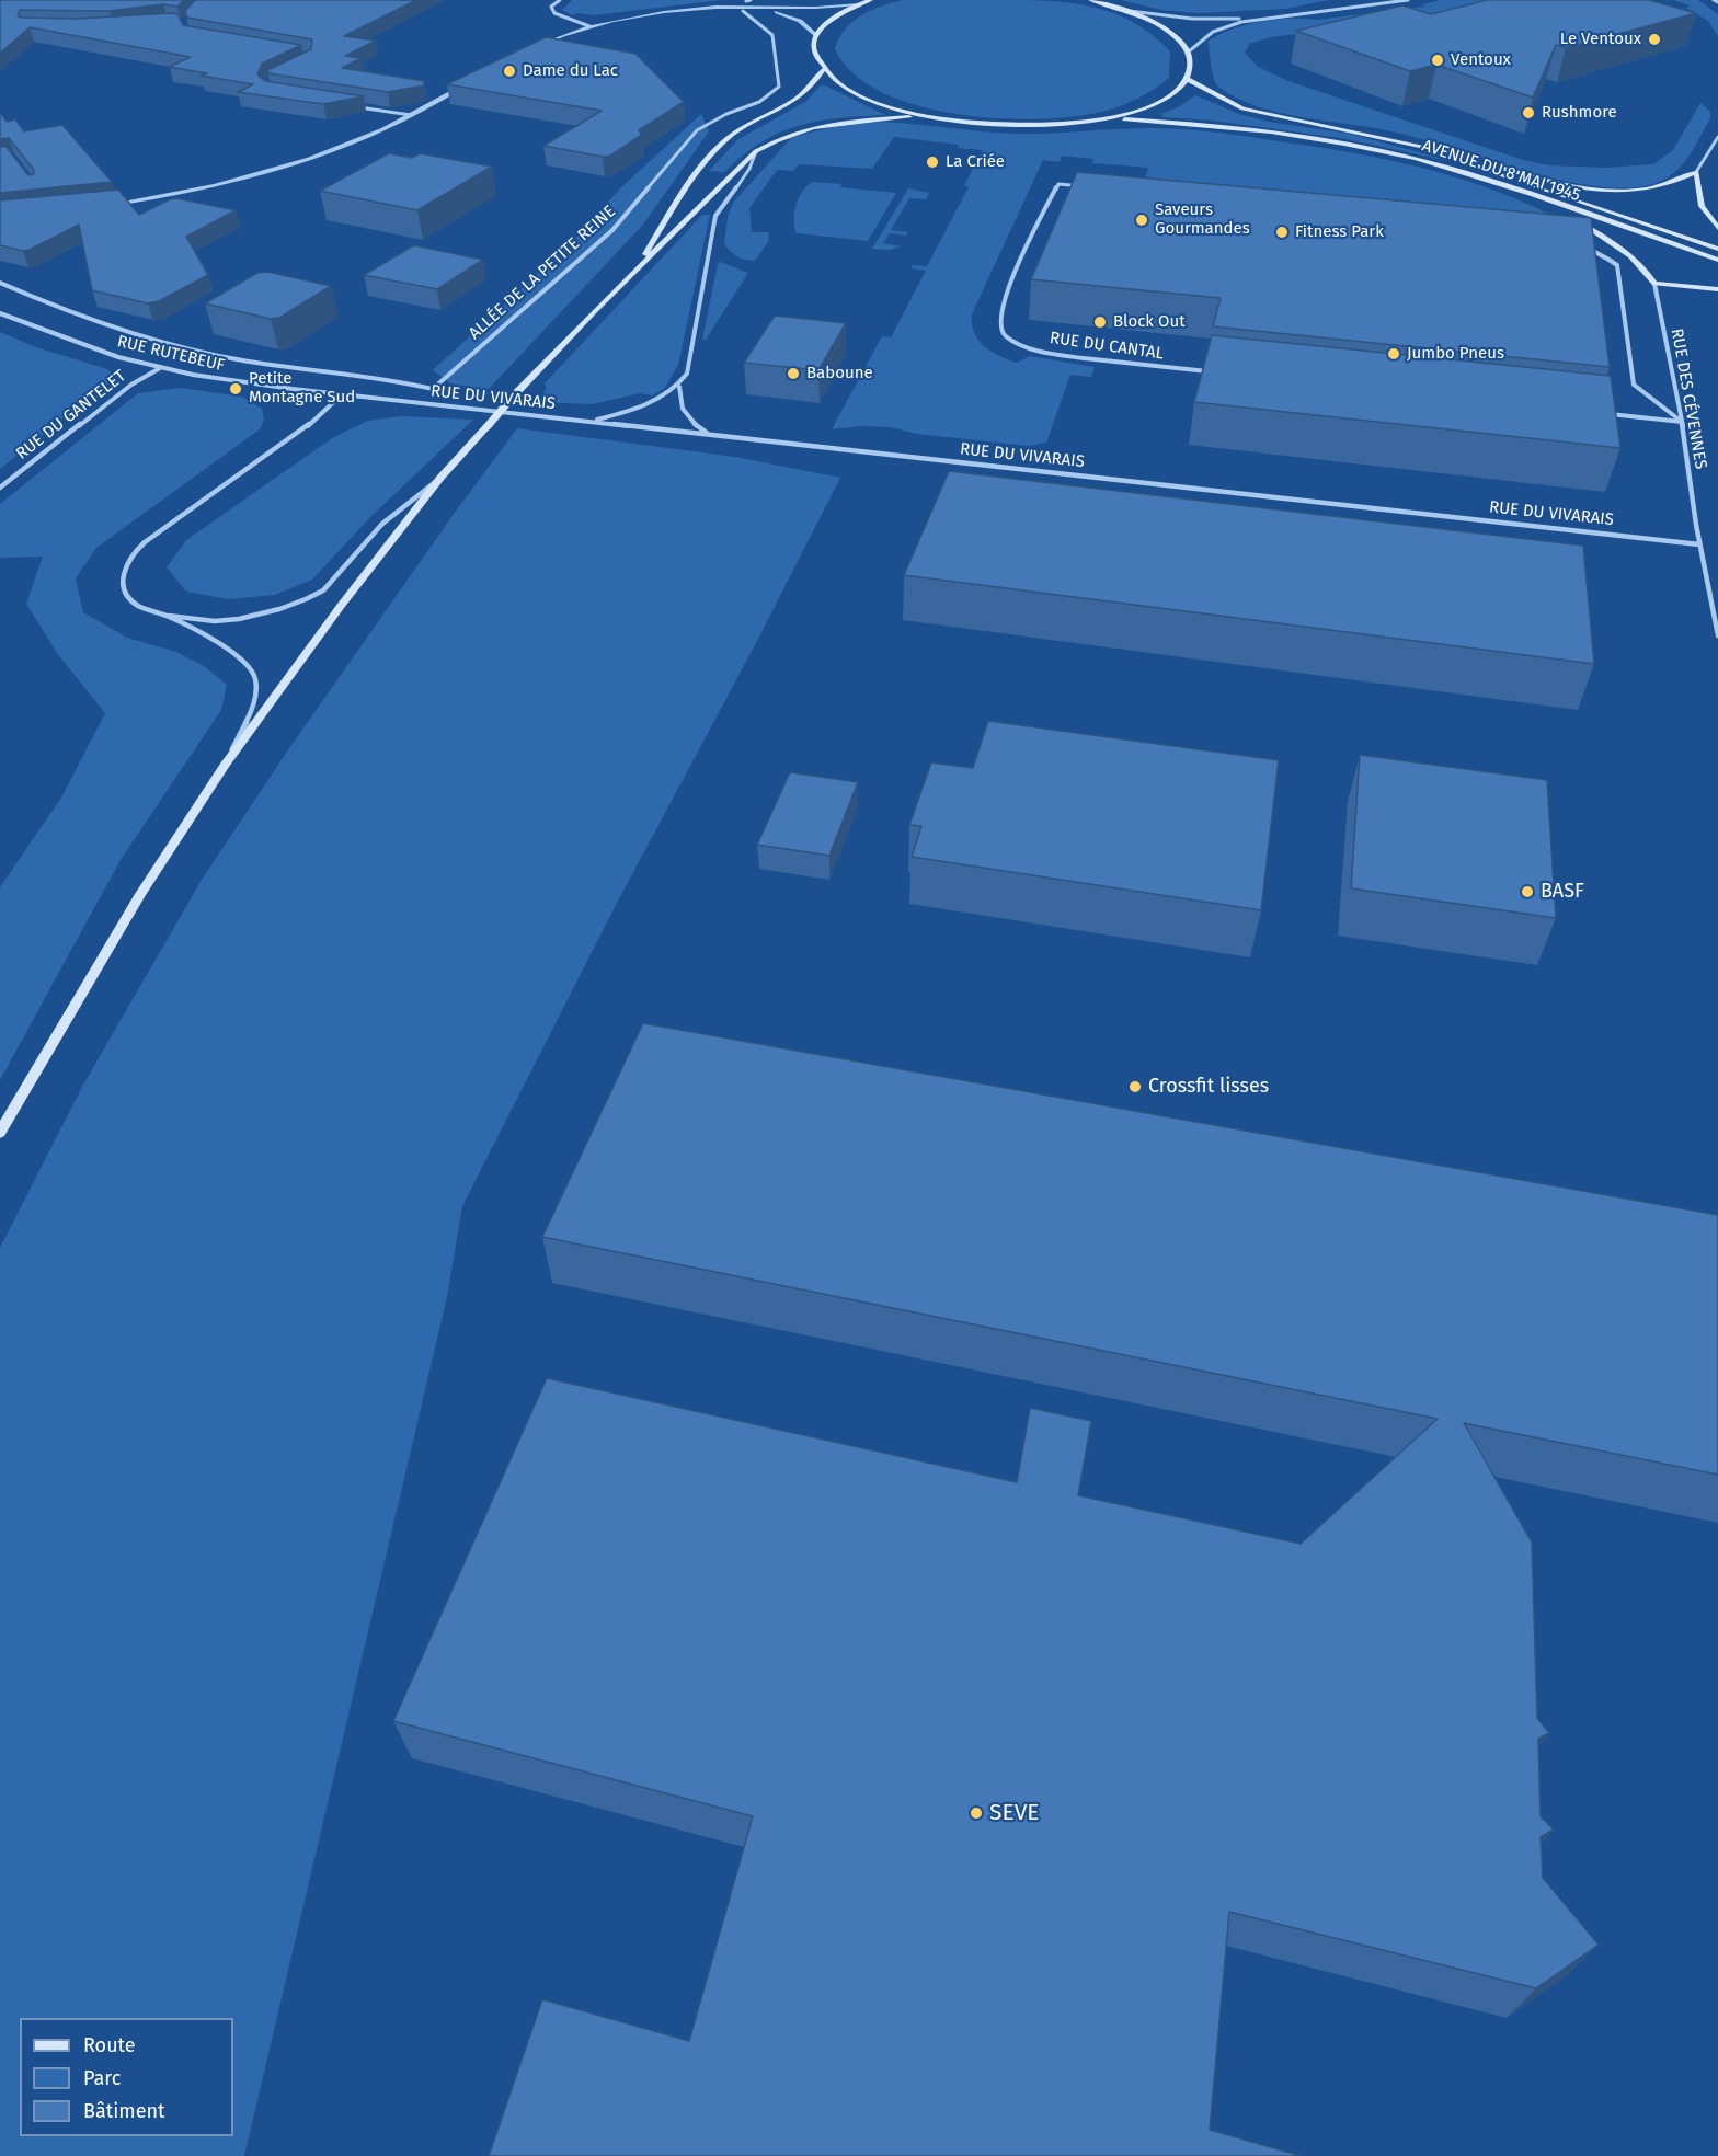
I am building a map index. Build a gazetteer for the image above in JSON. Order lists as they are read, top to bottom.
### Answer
{
  "streets": {
    "main road": ["AVENUE DU 8 MAI 1945"],
    "street": [
      "ALLÉE DE LA PETITE REINE",
      "RUE DU CANTAL",
      "RUE RUTEBEUF",
      "RUE DU VIVARAIS",
      "RUE DES CÉVENNES",
      "RUE DU GANTELET"
    ]
  },
  "crossings": [
    ["RUE DU CANTAL", "RUE DES CÉVENNES"],
    ["RUE RUTEBEUF", "RUE DU VIVARAIS"],
    ["RUE RUTEBEUF", "RUE DU GANTELET"],
    ["RUE DU VIVARAIS", "RUE DES CÉVENNES"]
  ],
  "places": [
    "Le Ventoux",
    "Ventoux",
    "Dame du Lac",
    "Rushmore",
    "La Criée",
    "Saveurs Gourmandes",
    "Fitness Park",
    "Block Out",
    "Jumbo Pneus",
    "Baboune",
    "Petite Montagne Sud",
    "BASF",
    "Crossfit lisses",
    "SEVE"
  ],
  "legend": ["Route", "Parc", "Bâtiment"]
}
